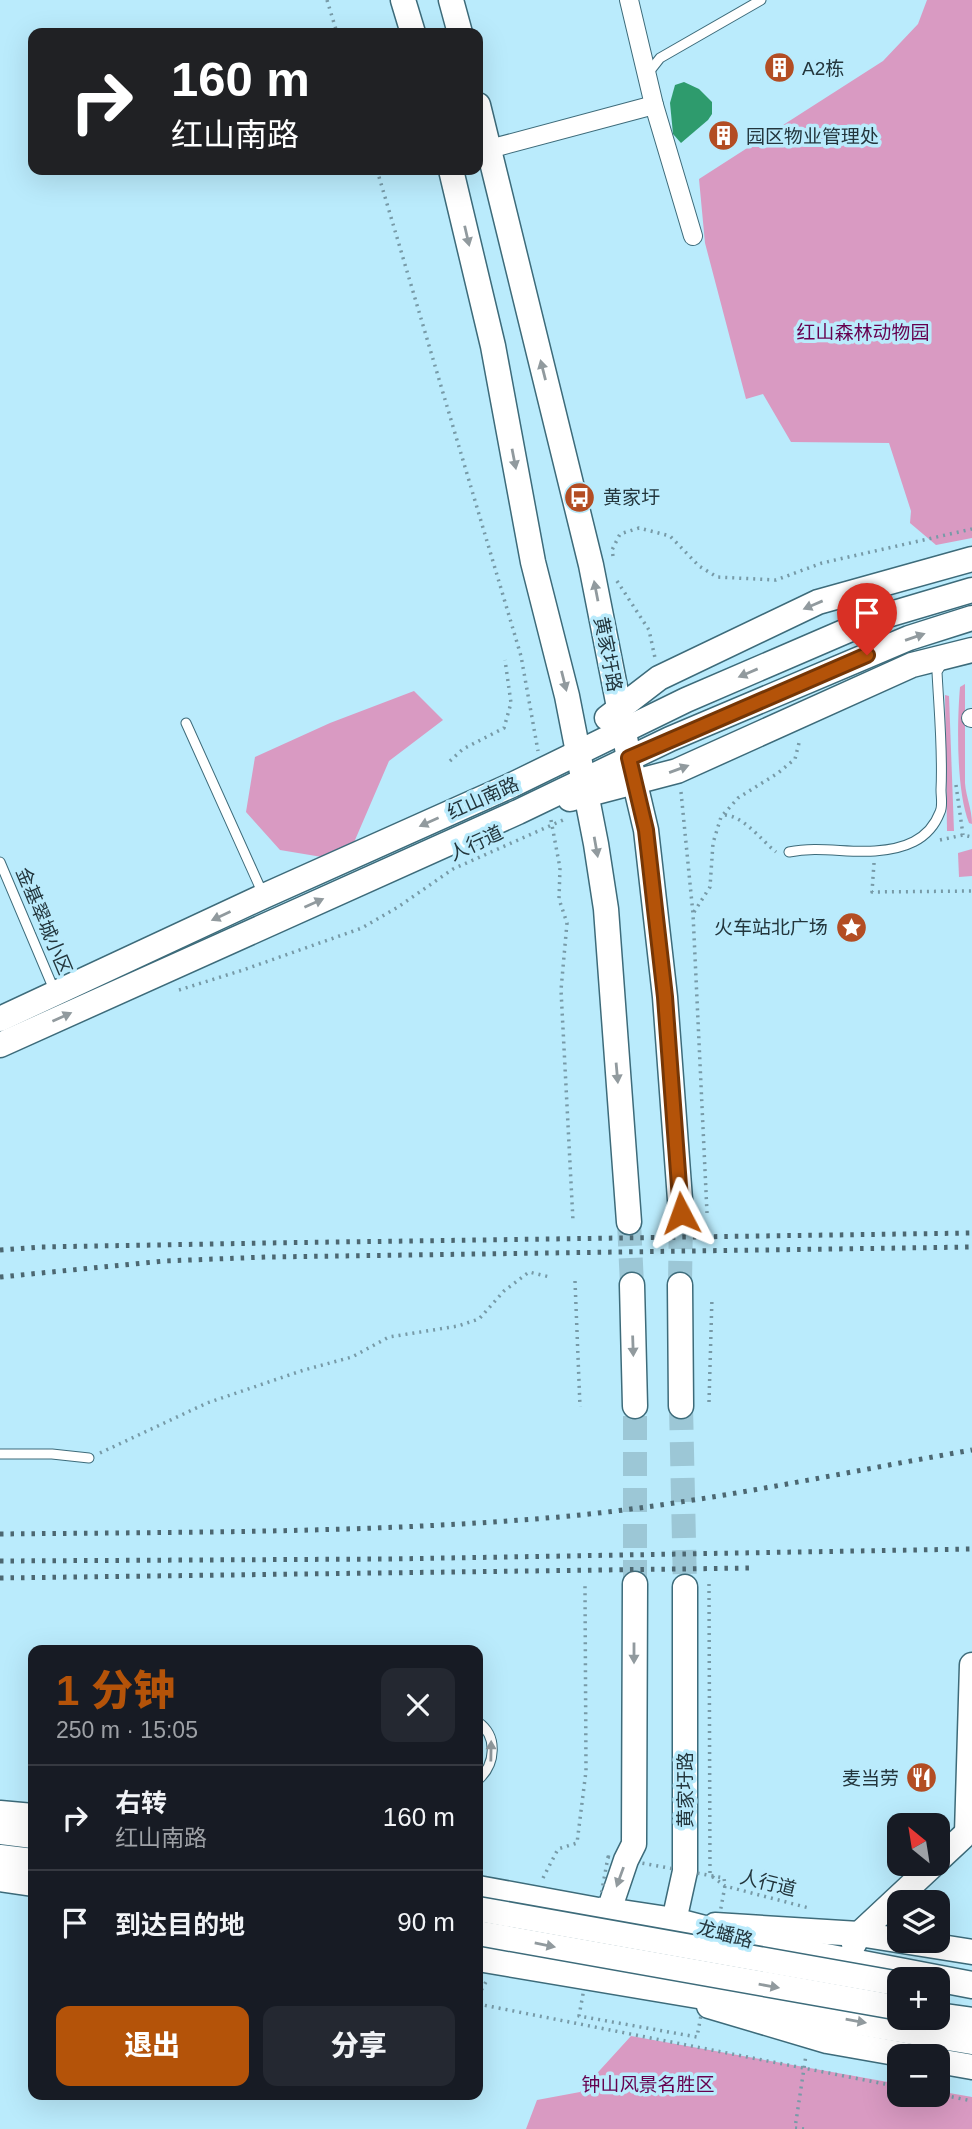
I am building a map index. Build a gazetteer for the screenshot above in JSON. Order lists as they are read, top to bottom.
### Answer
{
  "streets": {
    "main road": ["黄家圩路", "红山南路", "龙蟠路"],
    "lane": ["金基翠城小区"],
    "path": ["人行道"]
  },
  "crossings": [
    ["黄家圩路", "红山南路"],
    ["黄家圩路", "人行道"],
    ["黄家圩路", "龙蟠路"],
    ["红山南路", "人行道"],
    ["红山南路", "金基翠城小区"]
  ],
  "parks": ["红山森林动物园", "钟山风景名胜区"],
  "places": {
    "building": ["A2栋", "园区物业管理处"],
    "bus stop": ["黄家圩"],
    "place": ["火车站北广场"],
    "restaurant": ["麦当劳"]
  },
  "north": "top left",
  "page": {
    "turn": ["160 m", "红山南路"],
    "heading": ["1 分钟", "250 m · 15:05"],
    "list": [
      {
        "name": "右转",
        "note": "红山南路",
        "value": "160 m"
      },
      {
        "name": "到达目的地",
        "value": "90 m"
      }
    ],
    "map_buttons": ["+", "−"],
    "buttons": ["退出", "分享"]
  }
}
